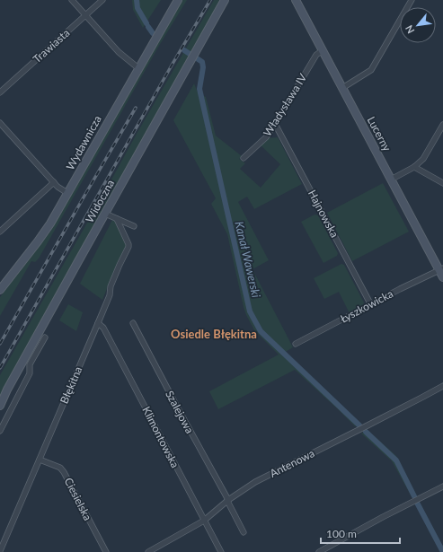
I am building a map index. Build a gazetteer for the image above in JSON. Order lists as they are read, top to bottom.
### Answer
{
  "streets": {
    "main road": ["Lucerny", "Wydawnicza", "Widoczna"],
    "street": [
      "Trawiasta",
      "Władysława IV",
      "Hajnowska",
      "Łyszkowicka",
      "Błękitna",
      "Szalejowa",
      "Klimontowska",
      "Antenowa",
      "Ciesielska"
    ]
  },
  "crossings": [
    ["Władysława IV", "Lucerny"],
    ["Władysława IV", "Hajnowska"],
    ["Lucerny", "Łyszkowicka"],
    ["Hajnowska", "Łyszkowicka"],
    ["Błękitna", "Klimontowska"],
    ["Błękitna", "Ciesielska"],
    ["Szalejowa", "Antenowa"],
    ["Klimontowska", "Antenowa"]
  ],
  "districts": ["Osiedle Błękitna"],
  "water": ["Kanał Wawerski"],
  "scale_bar": "100 m",
  "north": "bottom left"
}
